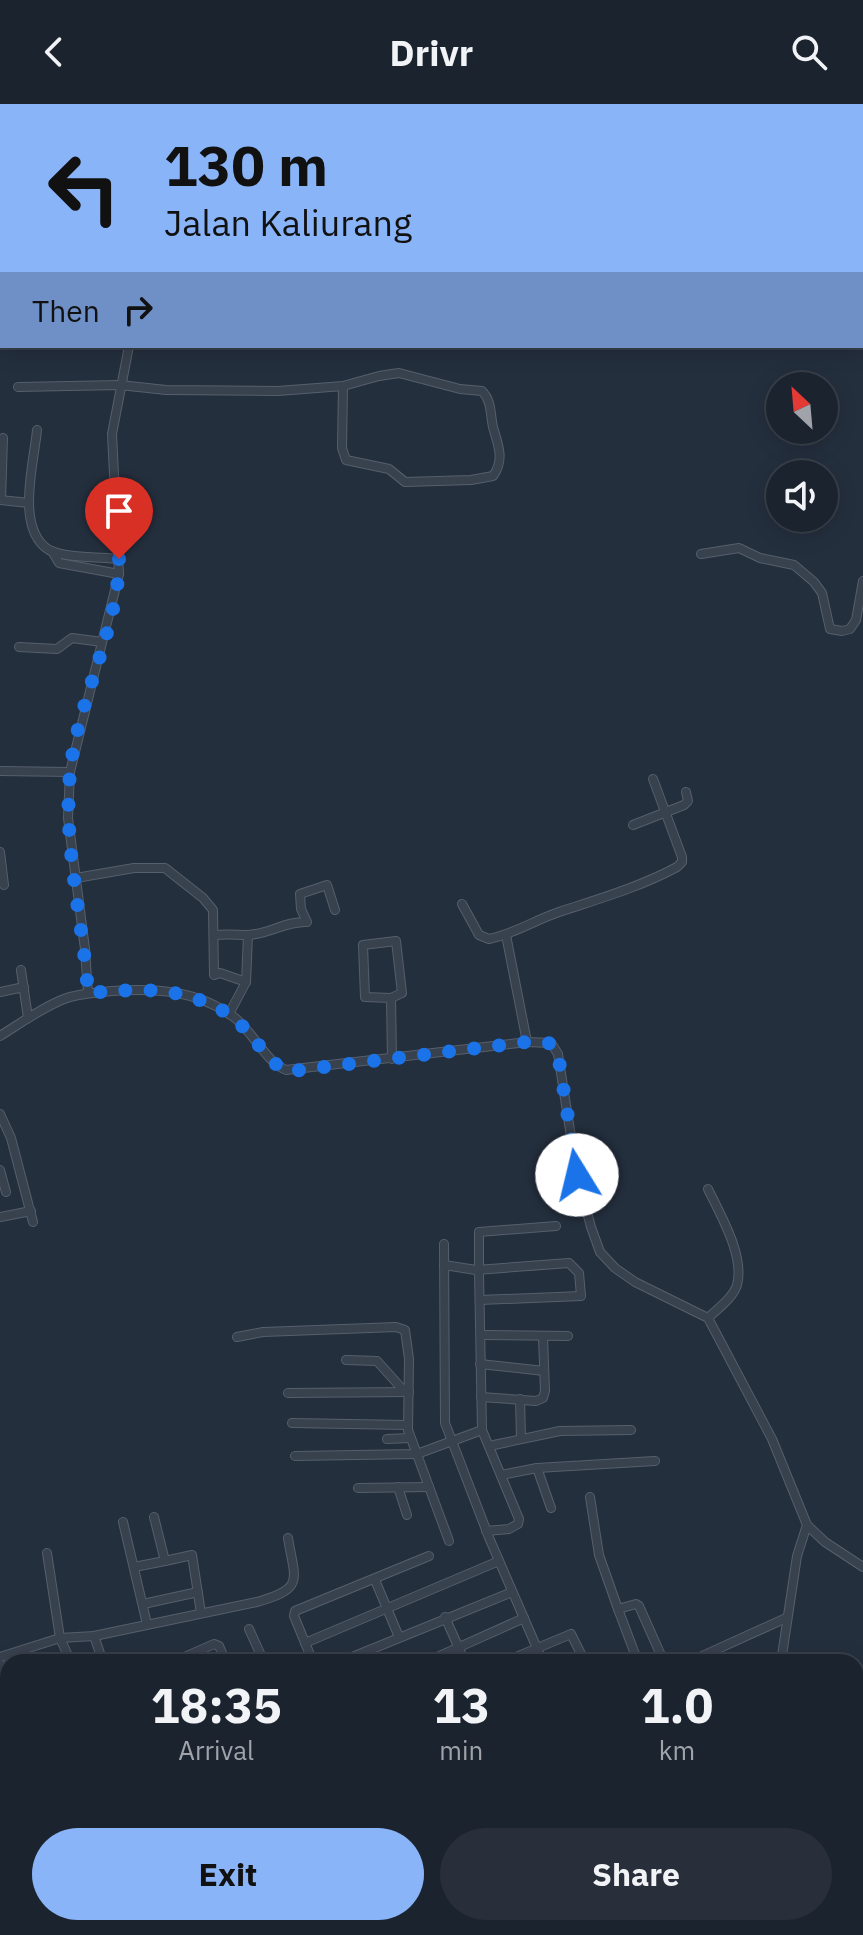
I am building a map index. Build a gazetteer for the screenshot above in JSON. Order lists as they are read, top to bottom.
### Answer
{
  "north": "top left",
  "page": {
    "header": "Drivr",
    "turn": ["130 m", "Jalan Kaliurang"],
    "then": "Then",
    "eta": [
      "18:35",
      "Arrival",
      "13",
      "min",
      "1.0",
      "km"
    ],
    "buttons": ["Exit", "Share"]
  }
}
